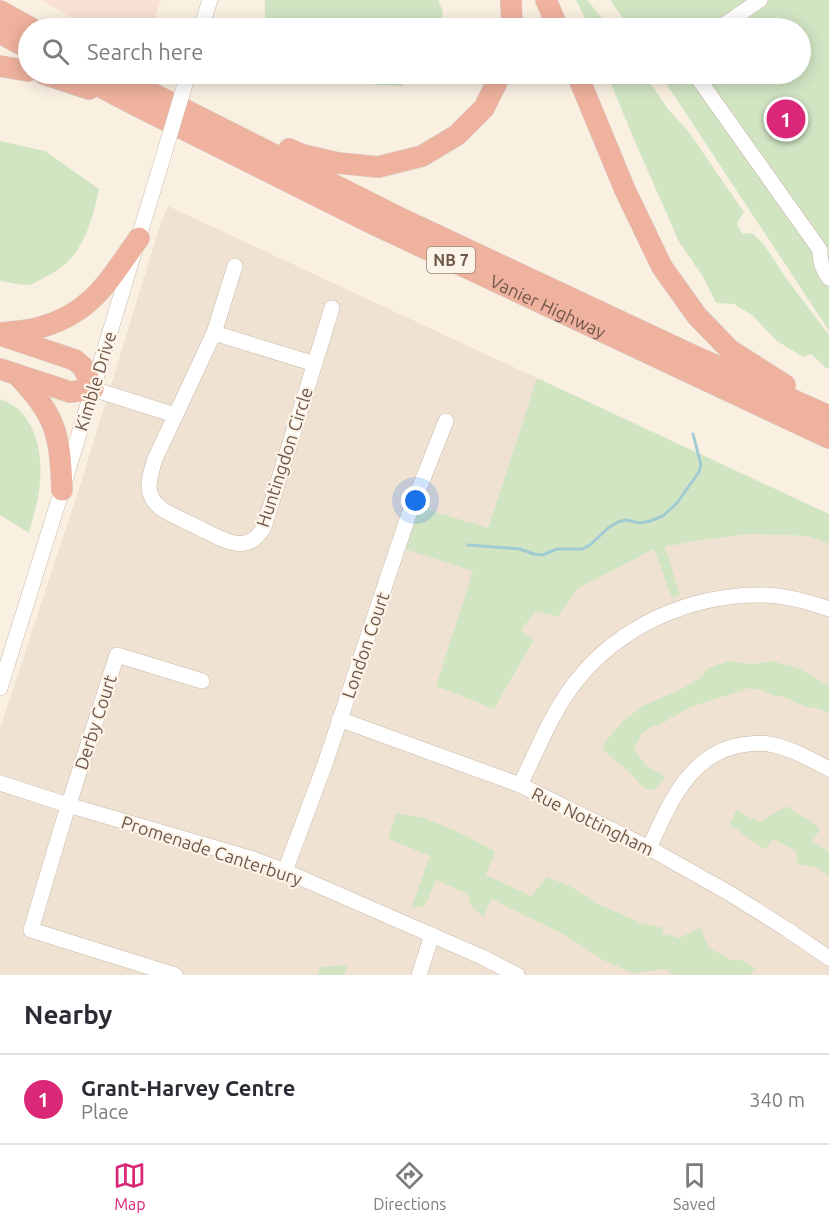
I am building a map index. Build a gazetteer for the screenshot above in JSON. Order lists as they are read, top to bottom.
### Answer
{
  "streets": {
    "highway": ["NB 7", "Vanier Highway"],
    "street": [
      "Kimble Drive",
      "Huntingdon Circle",
      "London Court",
      "Derby Court",
      "Rue Nottingham",
      "Promenade Canterbury"
    ]
  },
  "crossings": [
    ["London Court", "Rue Nottingham"],
    ["London Court", "Promenade Canterbury"],
    ["Derby Court", "Promenade Canterbury"]
  ],
  "page": {
    "search": "Search here",
    "pins": "1",
    "heading": "Nearby",
    "list": [
      {
        "mark": "1",
        "name": "Grant-Harvey Centre",
        "note": "Place",
        "value": "340 m"
      }
    ],
    "nav": ["Map", "Directions", "Saved"]
  }
}
